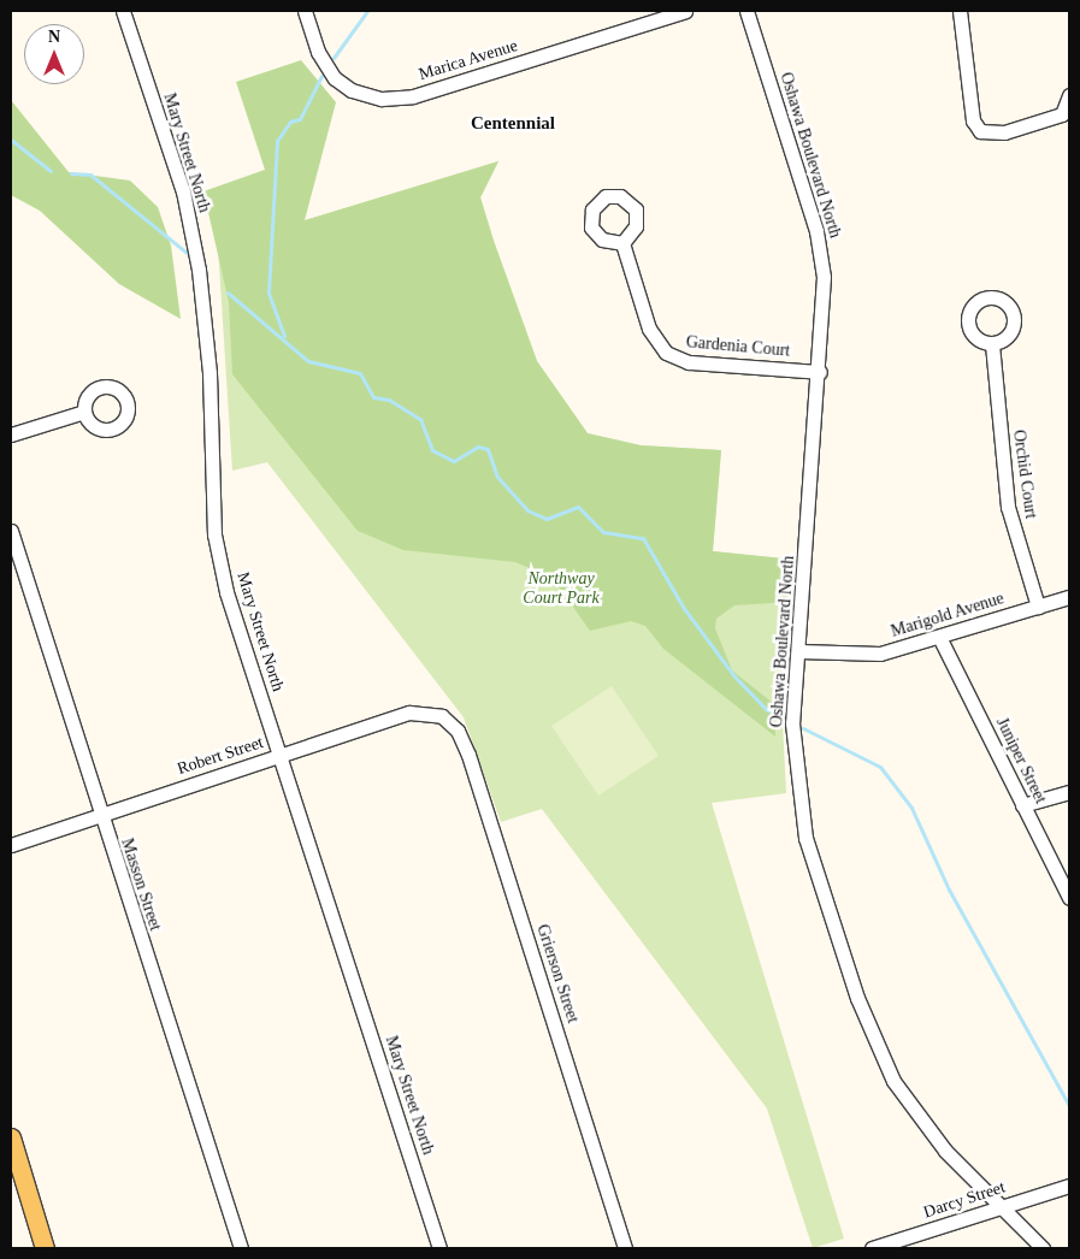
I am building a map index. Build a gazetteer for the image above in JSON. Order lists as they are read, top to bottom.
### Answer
{
  "streets": {
    "street": [
      "Marica Avenue",
      "Mary Street North",
      "Oshawa Boulevard North",
      "Gardenia Court",
      "Orchid Court",
      "Marigold Avenue",
      "Robert Street",
      "Juniper Street",
      "Masson Street",
      "Grierson Street",
      "Darcy Street"
    ]
  },
  "crossings": [
    ["Mary Street North", "Robert Street"],
    ["Oshawa Boulevard North", "Gardenia Court"],
    ["Oshawa Boulevard North", "Marigold Avenue"],
    ["Oshawa Boulevard North", "Darcy Street"],
    ["Orchid Court", "Marigold Avenue"],
    ["Marigold Avenue", "Juniper Street"],
    ["Robert Street", "Masson Street"],
    ["Robert Street", "Grierson Street"]
  ],
  "districts": ["Centennial"],
  "parks": ["Northway Court Park"],
  "north": "top"
}
